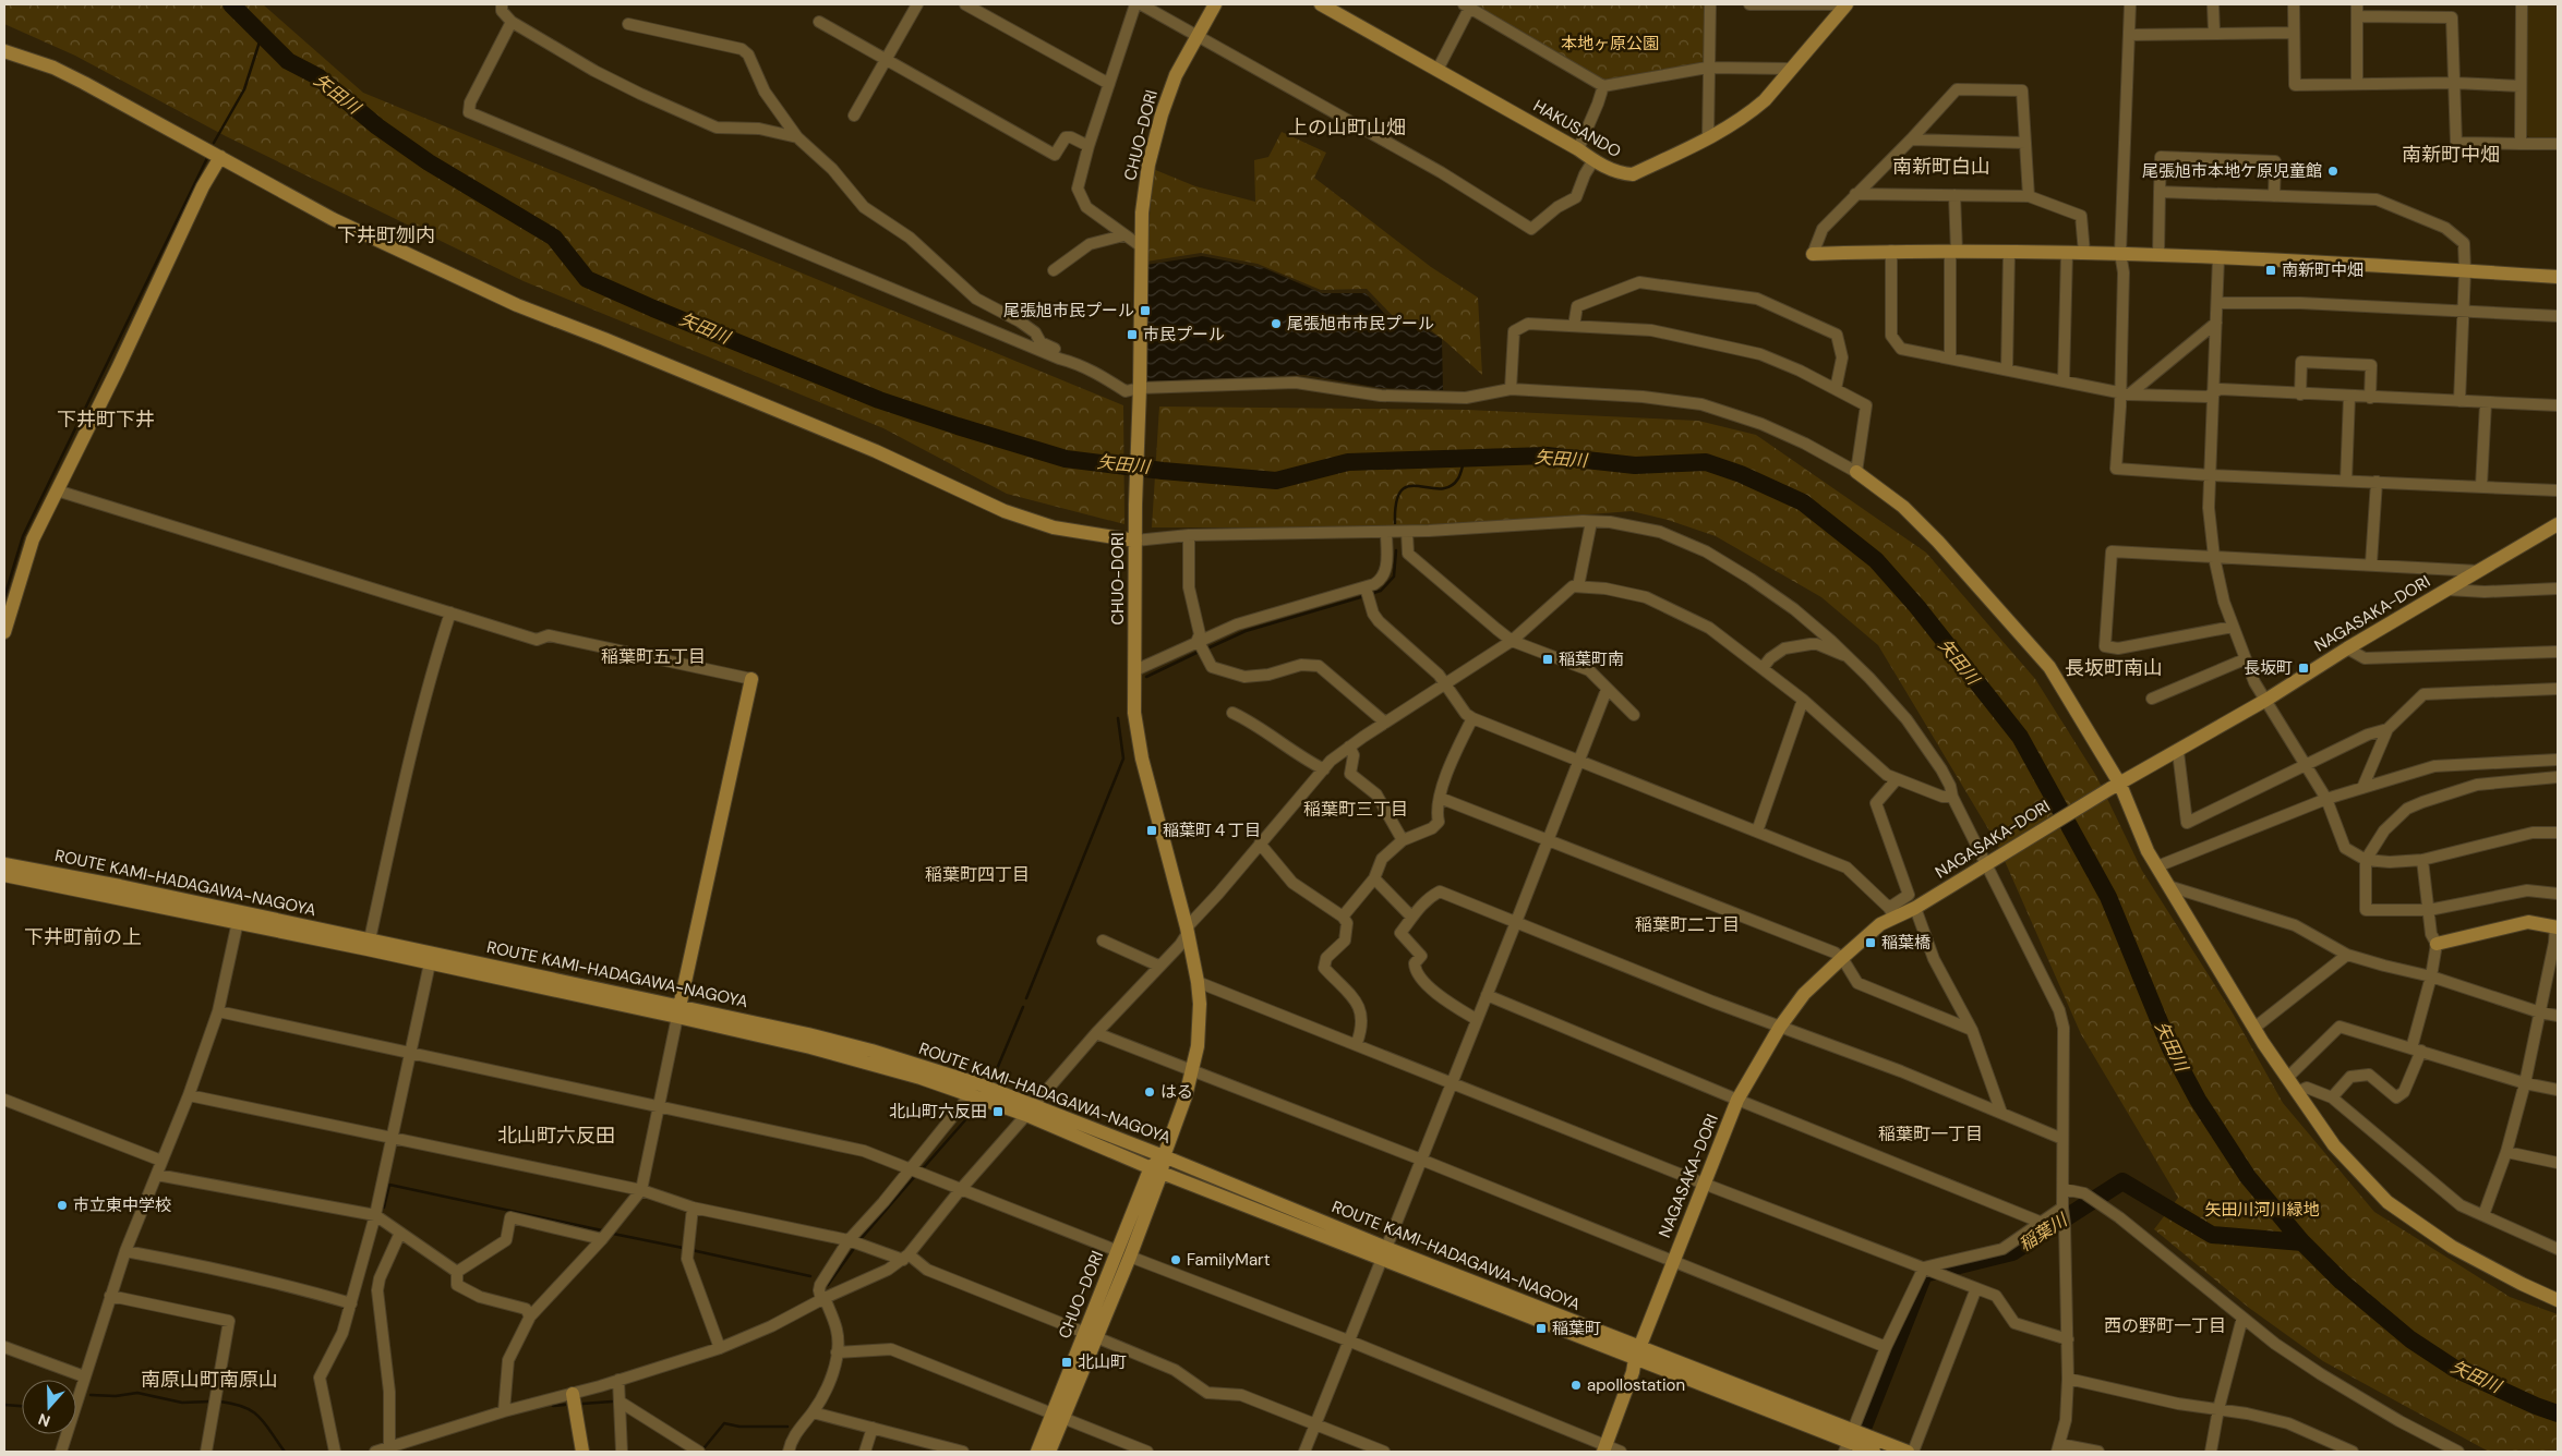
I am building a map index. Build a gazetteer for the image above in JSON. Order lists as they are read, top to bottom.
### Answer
{
  "streets": {
    "street": [
      "HAKUSANDO",
      "CHUO-DORI",
      "NAGASAKA-DORI",
      "ROUTE KAMI-HADAGAWA-NAGOYA"
    ]
  },
  "crossings": [
    ["CHUO-DORI", "ROUTE KAMI-HADAGAWA-NAGOYA"],
    ["NAGASAKA-DORI", "ROUTE KAMI-HADAGAWA-NAGOYA"]
  ],
  "districts": [
    "上の山町山畑",
    "南新町中畑",
    "南新町白山",
    "下井町刎内",
    "下井町下井",
    "稲葉町五丁目",
    "長坂町南山",
    "稲葉町三丁目",
    "稲葉町四丁目",
    "稲葉町二丁目",
    "下井町前の上",
    "稲葉町一丁目",
    "北山町六反田",
    "西の野町一丁目",
    "南原山町南原山"
  ],
  "water": ["矢田川", "稲葉川"],
  "parks": ["本地ヶ原公園", "矢田川河川緑地"],
  "places": {
    "other": [
      "尾張旭市本地ケ原児童館",
      "尾張旭市市民プール",
      "はる",
      "市立東中学校",
      "FamilyMart",
      "apollostation"
    ],
    "transit": [
      "南新町中畑",
      "尾張旭市民プール",
      "市民プール",
      "稲葉町南",
      "長坂町",
      "稲葉町４丁目",
      "稲葉橋",
      "北山町六反田",
      "稲葉町",
      "北山町"
    ]
  },
  "north": "bottom"
}
